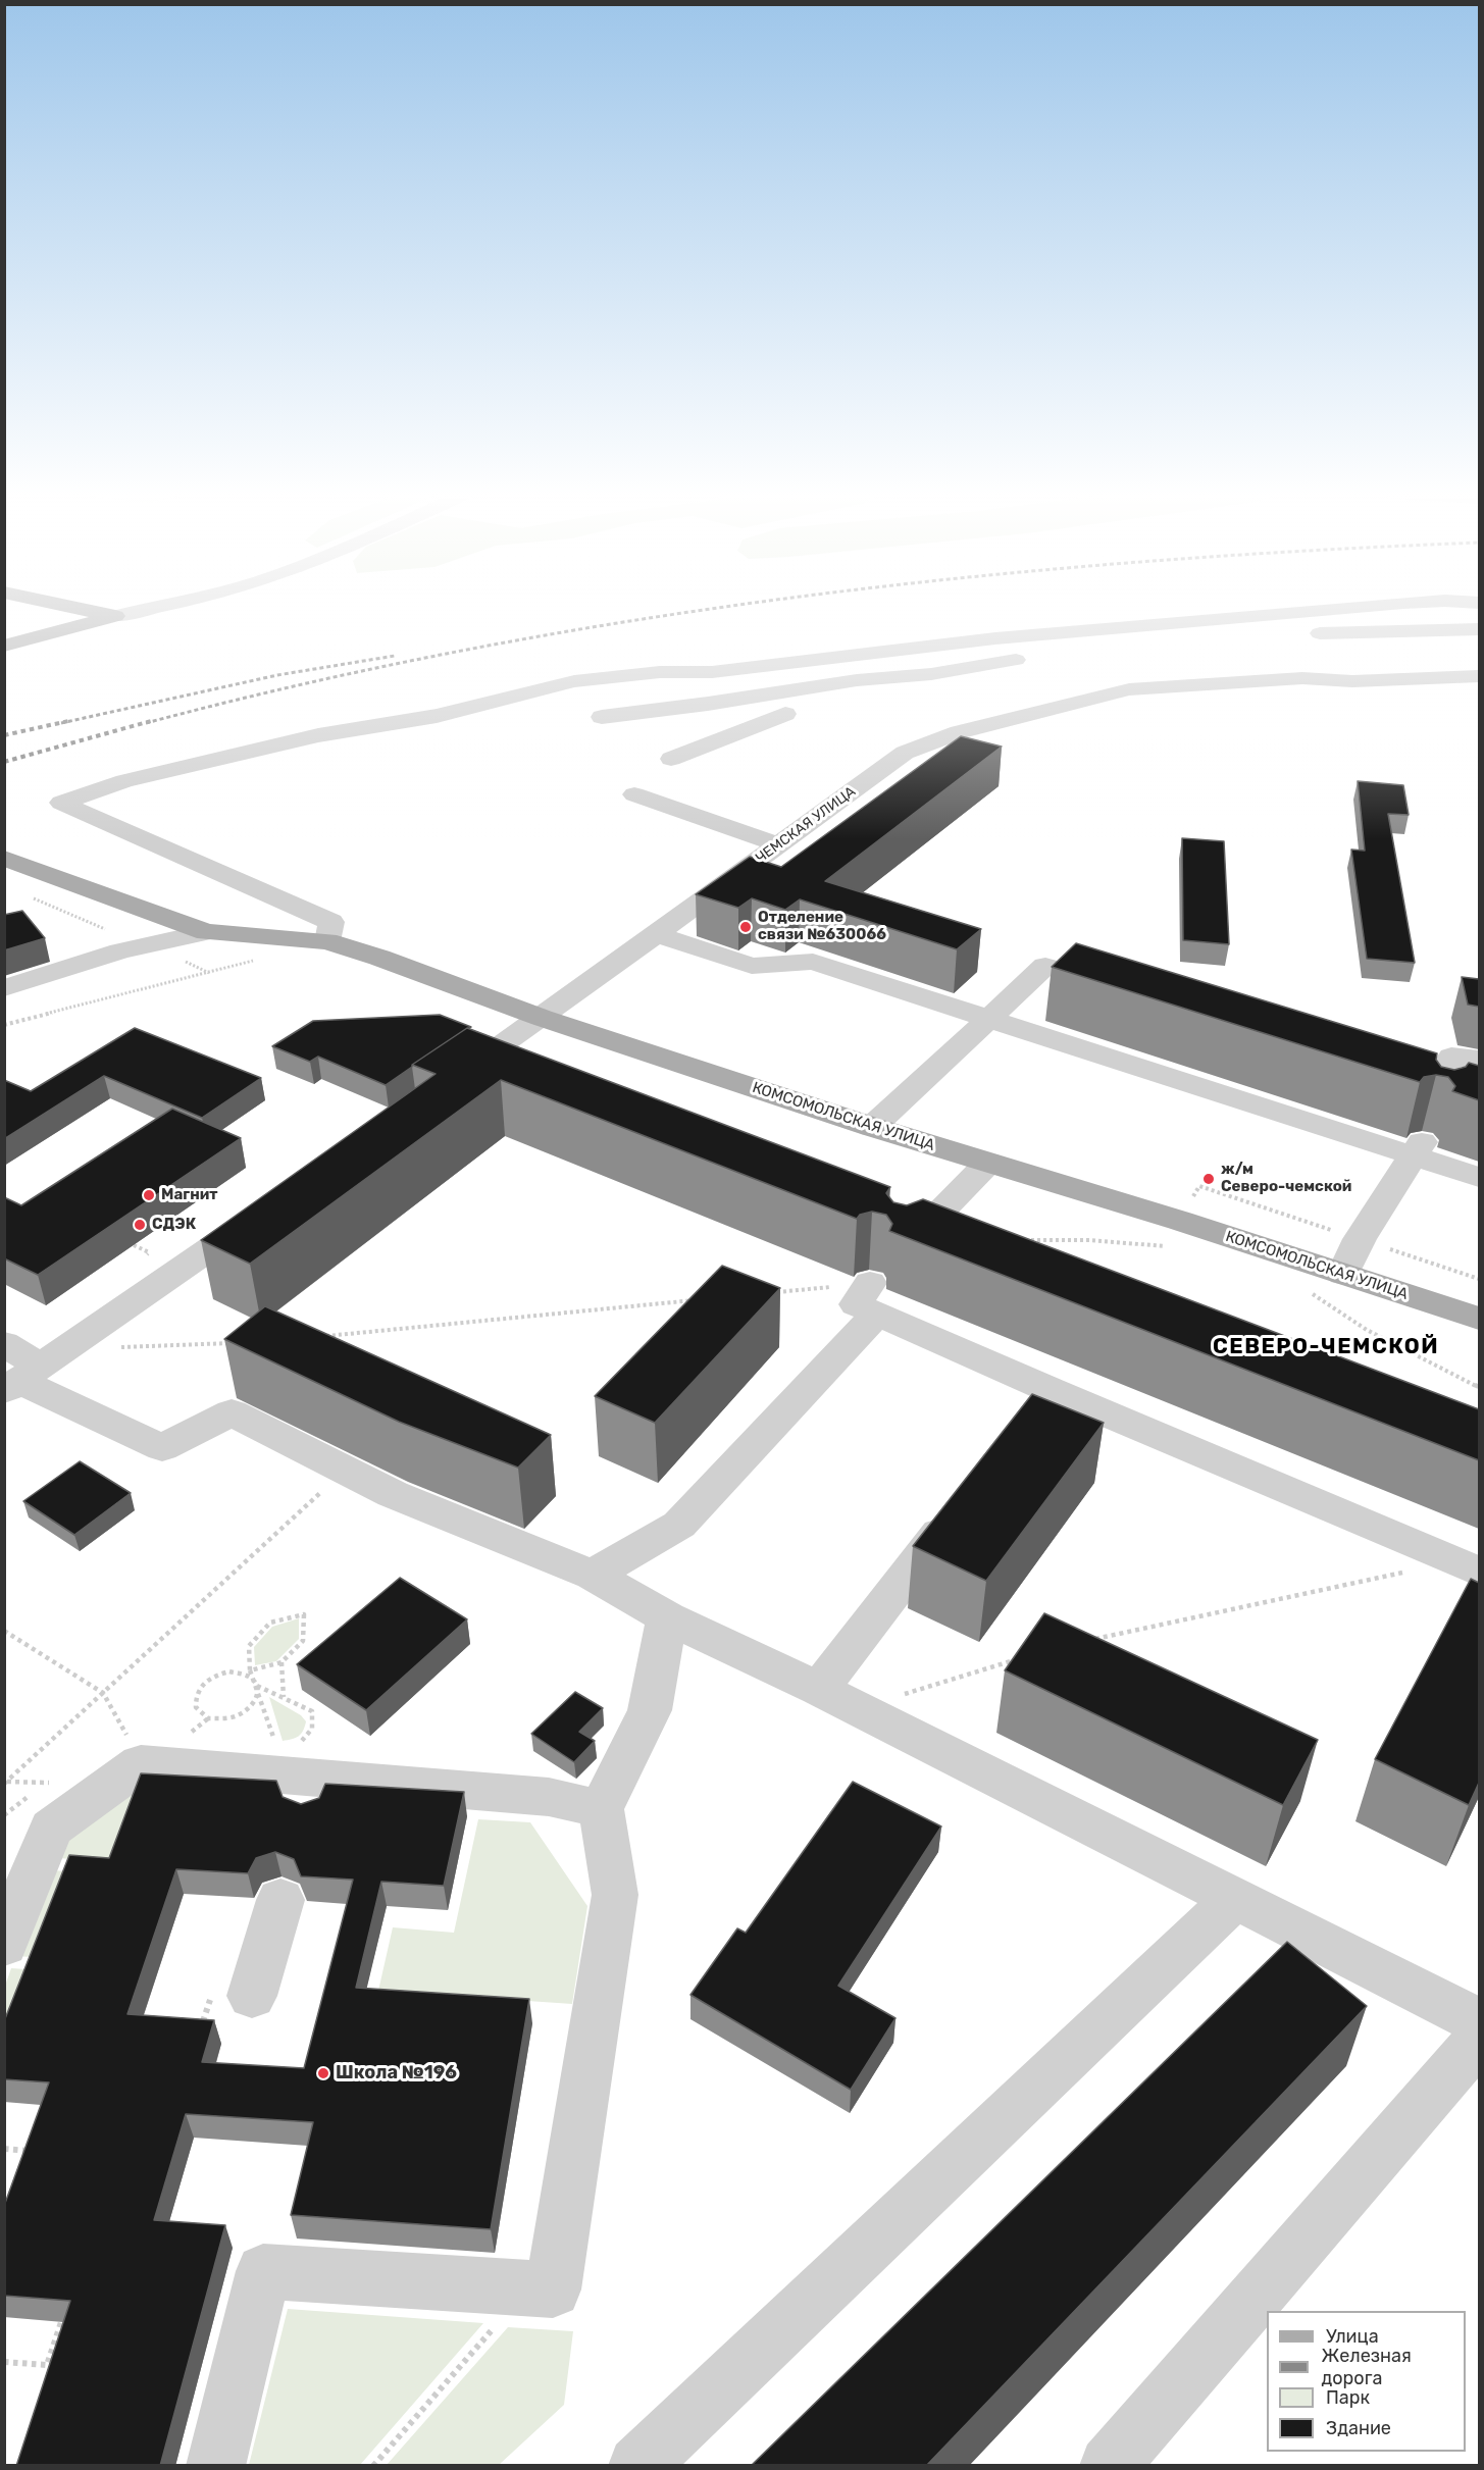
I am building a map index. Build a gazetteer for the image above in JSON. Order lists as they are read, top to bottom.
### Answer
{
  "streets": {
    "main road": ["КОМСОМОЛЬСКАЯ УЛИЦА"],
    "street": ["ЧЕМСКАЯ УЛИЦА"]
  },
  "crossings": [
    ["ЧЕМСКАЯ УЛИЦА", "КОМСОМОЛЬСКАЯ УЛИЦА"]
  ],
  "districts": ["СЕВЕРО-ЧЕМСКОЙ"],
  "places": [
    "Отделение связи №630066",
    "ж/м Северо-чемской",
    "Магнит",
    "СДЭК",
    "Школа №196"
  ],
  "legend": [
    "Улица",
    "Железная дорога",
    "Парк",
    "Здание"
  ]
}
